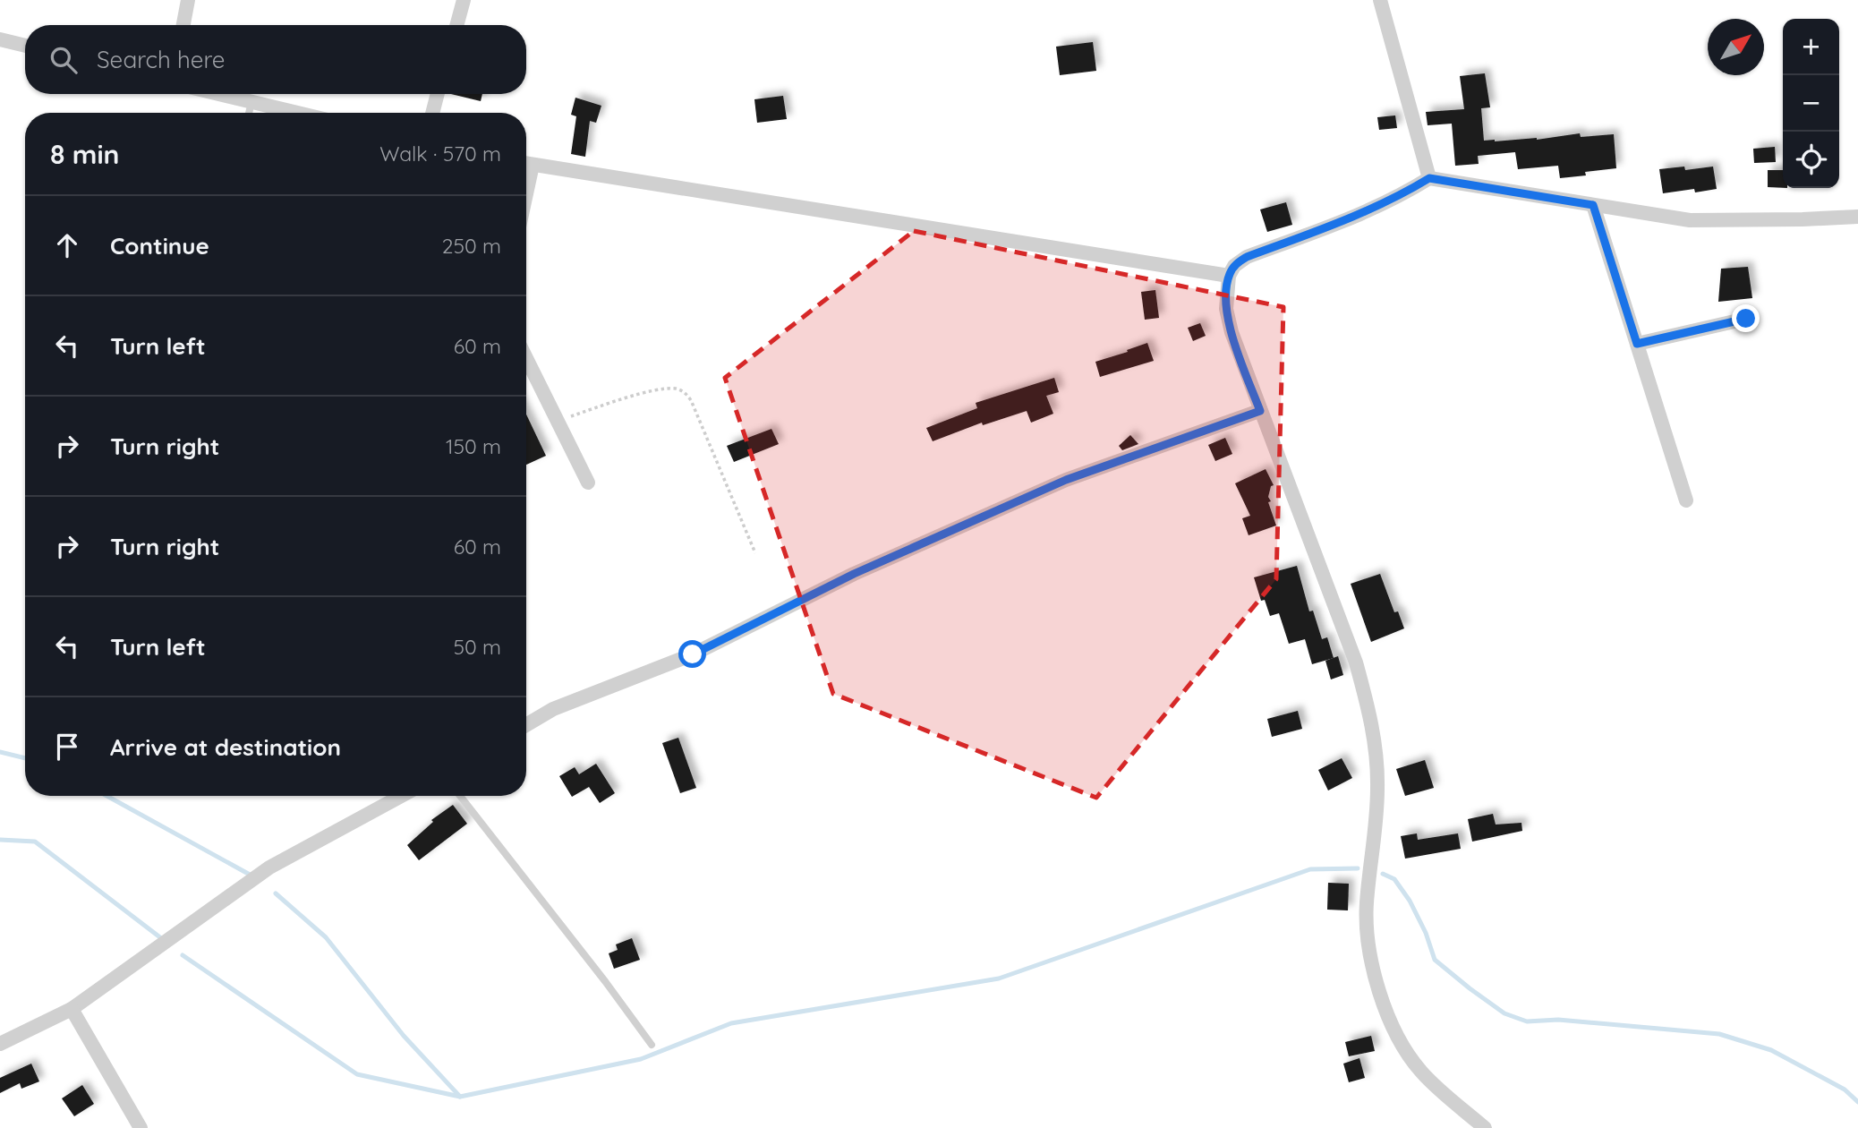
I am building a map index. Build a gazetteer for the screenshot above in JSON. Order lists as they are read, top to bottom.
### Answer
{
  "north": "top right",
  "page": {
    "map_buttons": ["+", "−"],
    "search": "Search here",
    "heading": ["8 min", "Walk · 570 m"],
    "list": [
      ["Continue", "250 m"],
      ["Turn left", "60 m"],
      ["Turn right", "150 m"],
      ["Turn right", "60 m"],
      ["Turn left", "50 m"],
      "Arrive at destination"
    ]
  }
}
